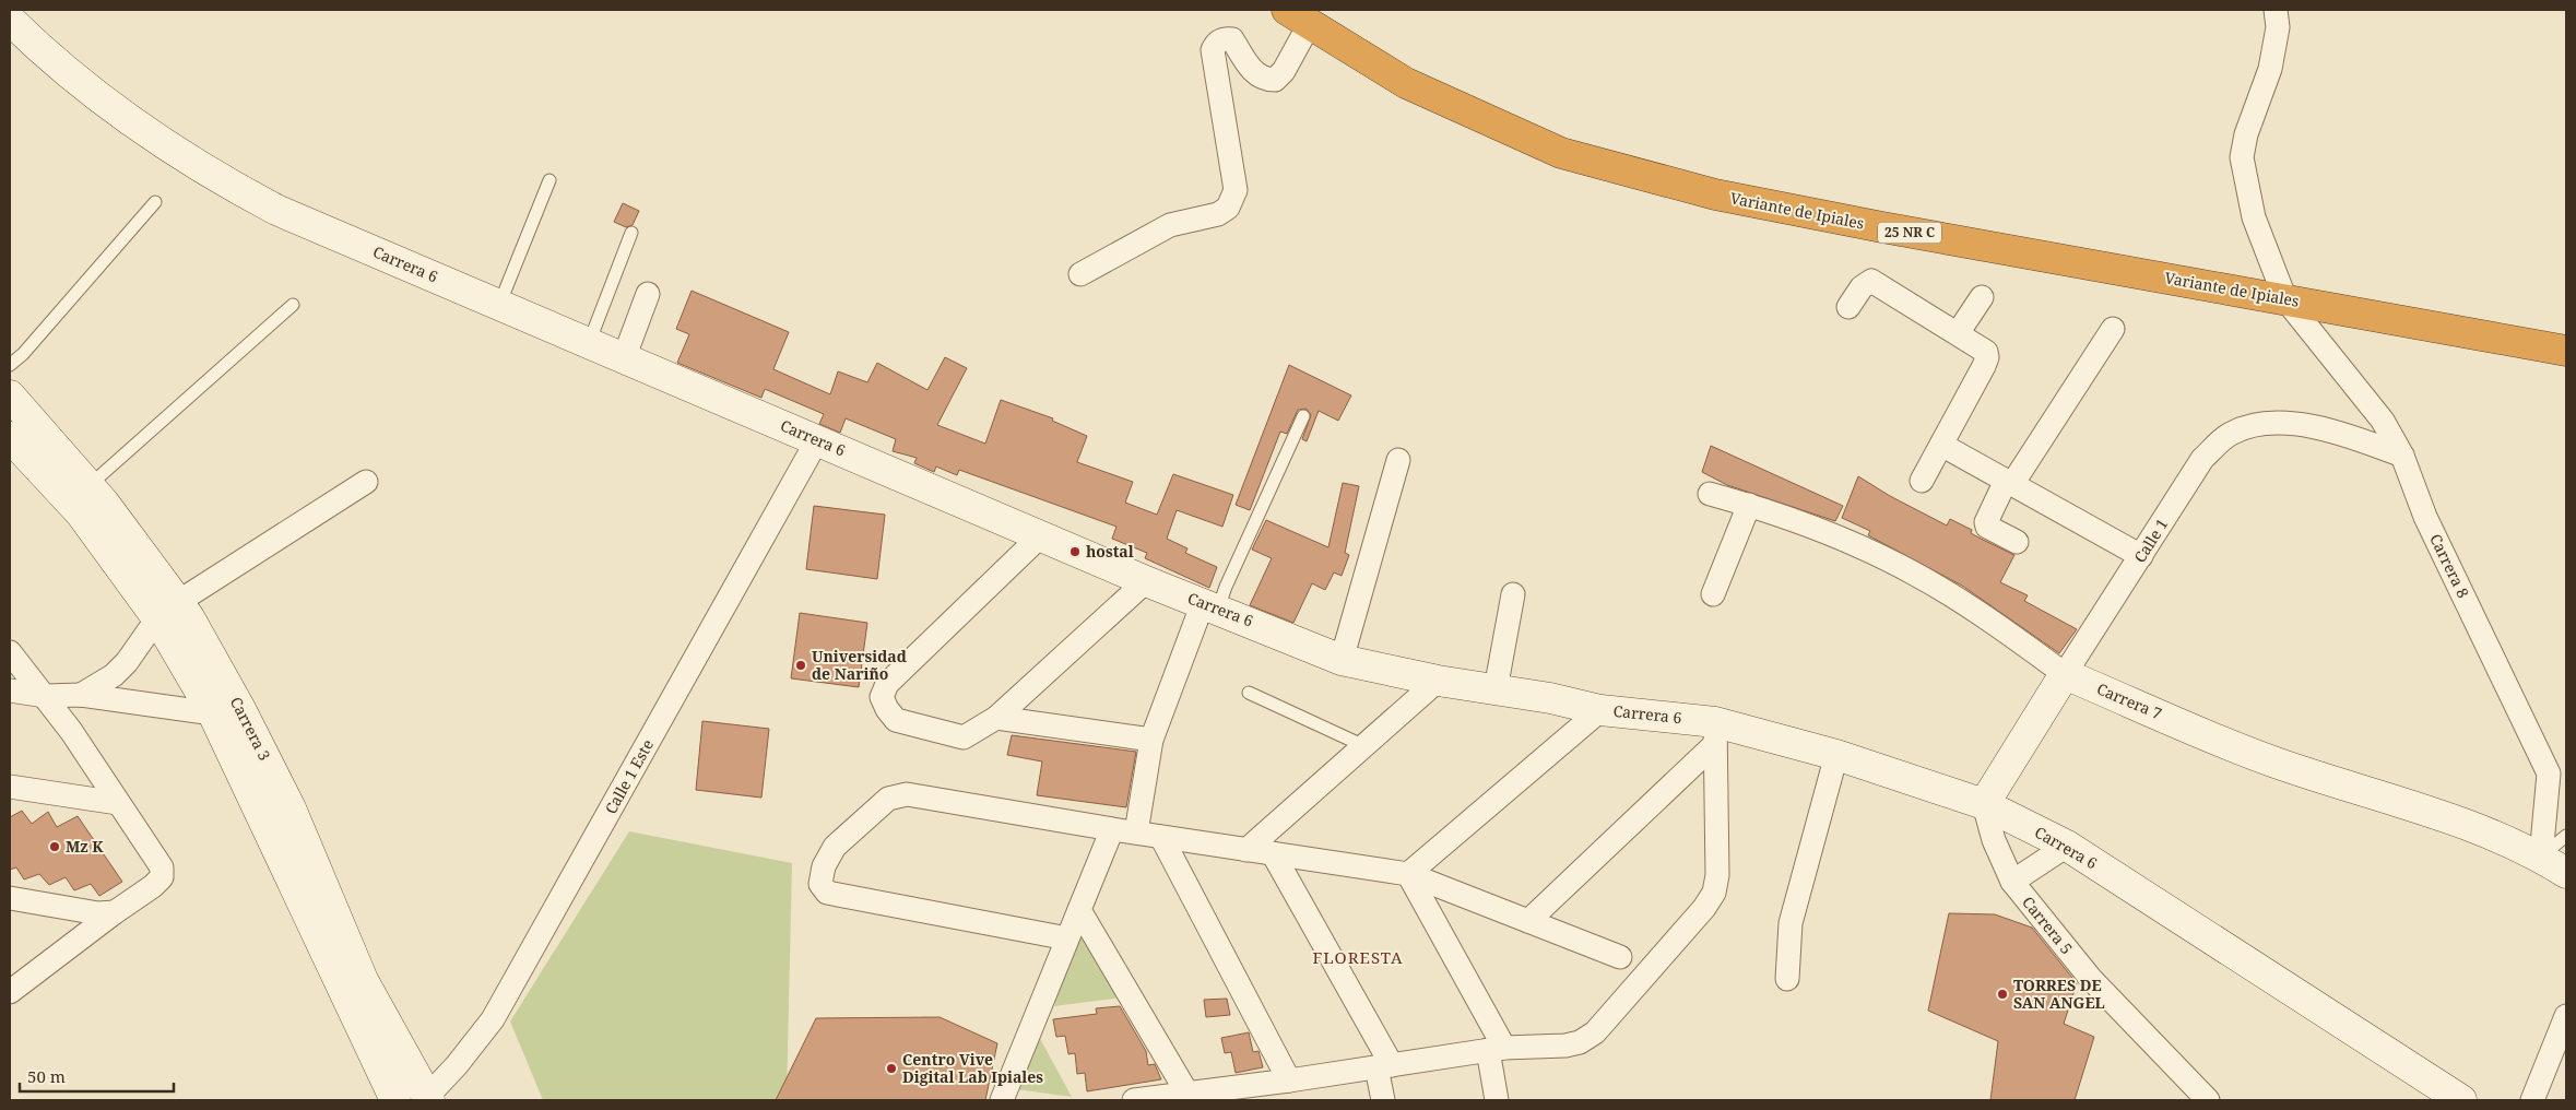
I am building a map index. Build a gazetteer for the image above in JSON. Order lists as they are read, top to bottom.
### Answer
{
  "streets": {
    "highway": ["Variante de Ipiales", "25 NR C"],
    "main road": [
      "Carrera 6",
      "Calle 1",
      "Carrera 7",
      "Carrera 3"
    ],
    "street": ["Carrera 8", "Calle 1 Este", "Carrera 5"]
  },
  "crossings": [
    ["Variante de Ipiales", "Carrera 8"],
    ["Carrera 6", "Calle 1"],
    ["Carrera 6", "Calle 1 Este"],
    ["Carrera 6", "Carrera 5"],
    ["Calle 1", "Carrera 8"],
    ["Calle 1", "Carrera 7"],
    ["Calle 1", "Carrera 5"],
    ["Carrera 8", "Carrera 7"],
    ["Carrera 3", "Calle 1 Este"]
  ],
  "districts": ["FLORESTA"],
  "places": [
    "hostal",
    "Universidad de Nariño",
    "Mz K",
    "TORRES DE SAN ANGEL",
    "Centro Vive Digital Lab Ipiales"
  ],
  "scale_bar": "50 m"
}
